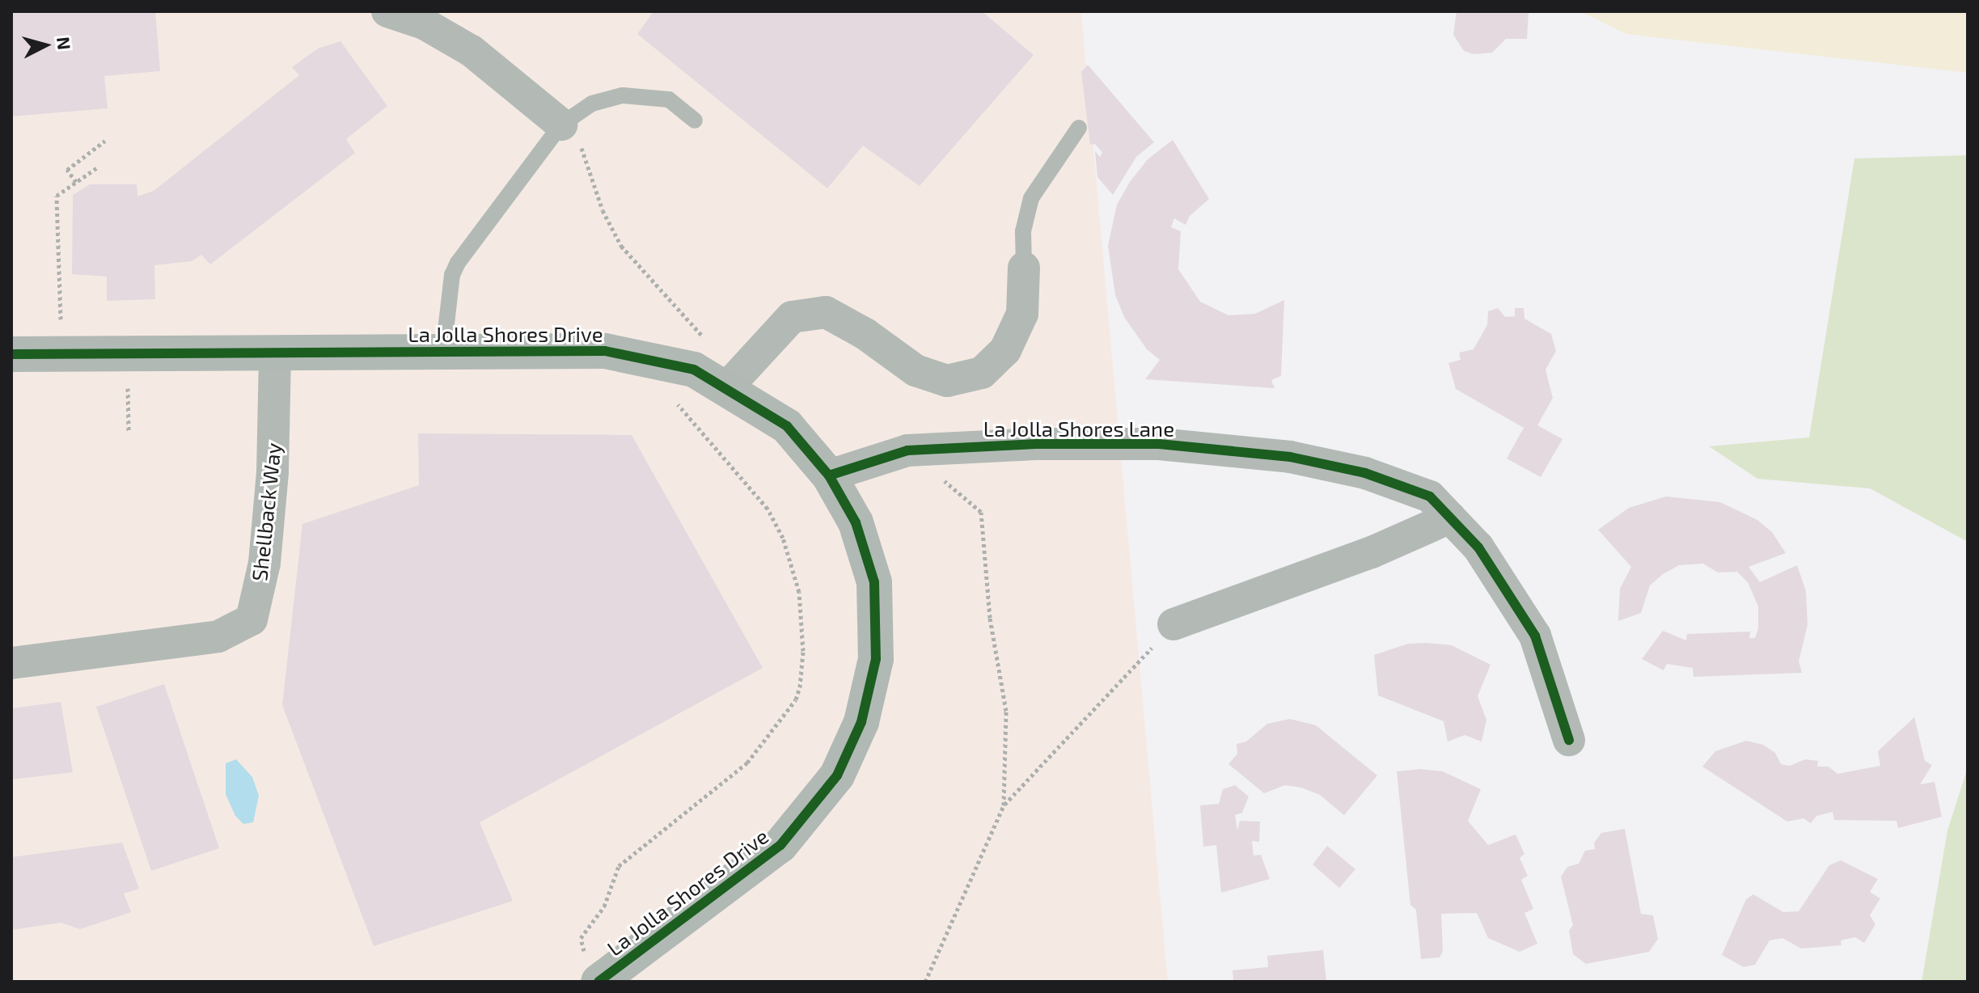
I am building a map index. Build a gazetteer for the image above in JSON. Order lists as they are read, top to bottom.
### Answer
{
  "streets": {
    "main road": ["La Jolla Shores Drive"],
    "street": ["La Jolla Shores Lane", "Shellback Way"]
  },
  "crossings": [
    ["La Jolla Shores Drive", "La Jolla Shores Lane"],
    ["La Jolla Shores Drive", "Shellback Way"]
  ],
  "north": "right"
}
